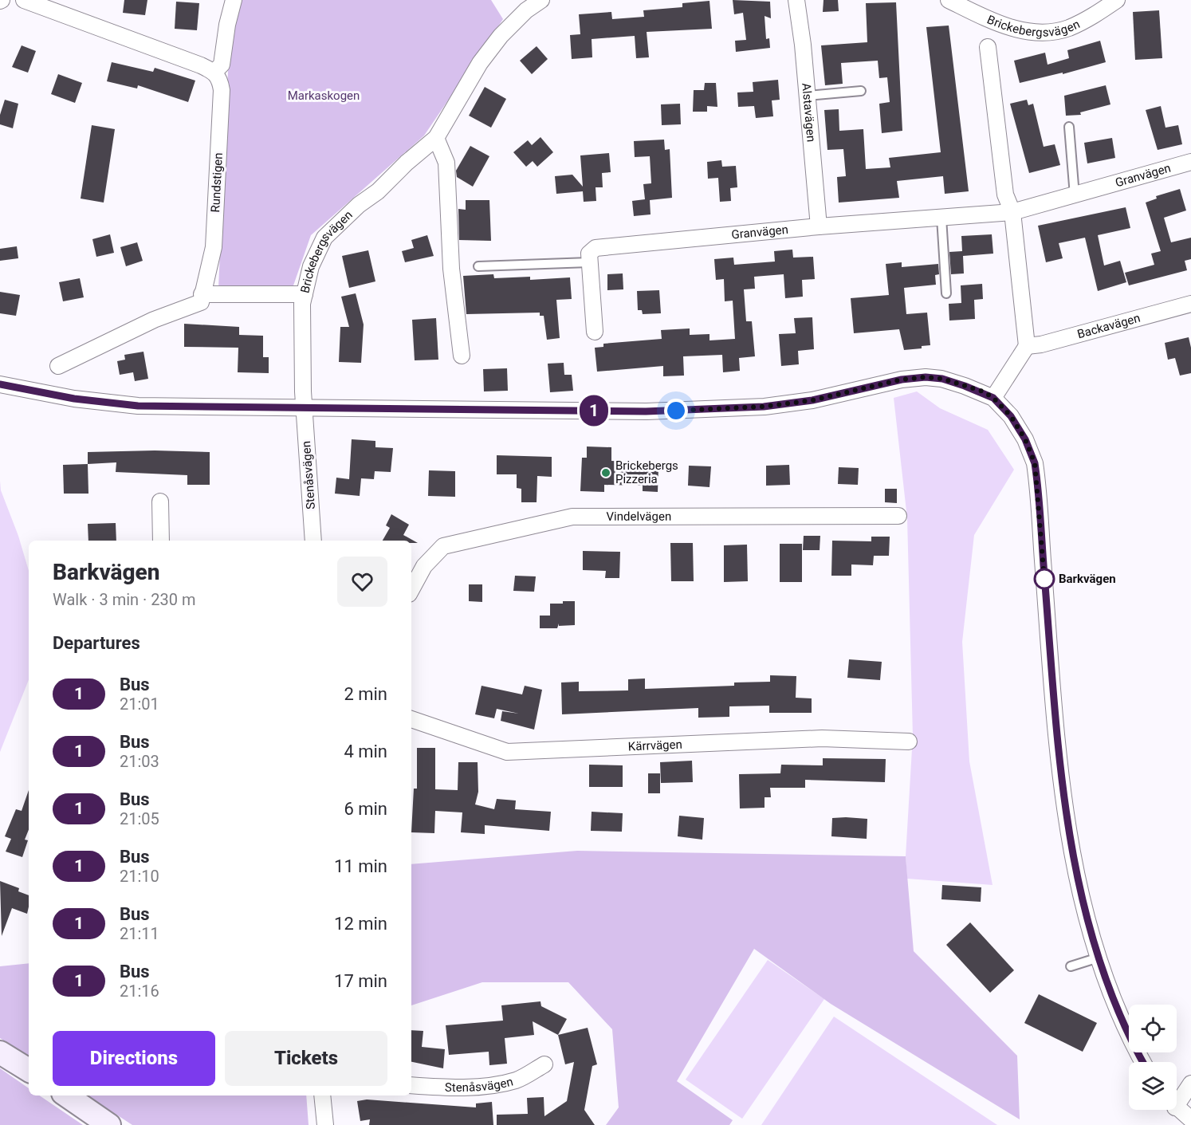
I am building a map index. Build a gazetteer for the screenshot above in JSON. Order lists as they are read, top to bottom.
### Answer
{
  "streets": {
    "street": [
      "Brickebergsvägen",
      "Alstavägen",
      "Granvägen",
      "Rundstigen",
      "Backavägen",
      "Stenåsvägen",
      "Vindelvägen",
      "Kärrvägen"
    ]
  },
  "crossings": [
    ["Brickebergsvägen", "Stenåsvägen"],
    ["Alstavägen", "Granvägen"]
  ],
  "parks": ["Markaskogen"],
  "places": ["Brickebergs Pizzeria", "Barkvägen"],
  "lines": ["bus line 1"],
  "page": {
    "on_map": "1",
    "heading": [
      ["Barkvägen", "Walk · 3 min · 230 m"],
      "Departures"
    ],
    "list": [
      {
        "mark": "1",
        "name": "Bus",
        "note": "21:01",
        "value": "2 min"
      },
      {
        "mark": "1",
        "name": "Bus",
        "note": "21:03",
        "value": "4 min"
      },
      {
        "mark": "1",
        "name": "Bus",
        "note": "21:05",
        "value": "6 min"
      },
      {
        "mark": "1",
        "name": "Bus",
        "note": "21:10",
        "value": "11 min"
      },
      {
        "mark": "1",
        "name": "Bus",
        "note": "21:11",
        "value": "12 min"
      },
      {
        "mark": "1",
        "name": "Bus",
        "note": "21:16",
        "value": "17 min"
      }
    ],
    "buttons": ["Directions", "Tickets"]
  }
}
